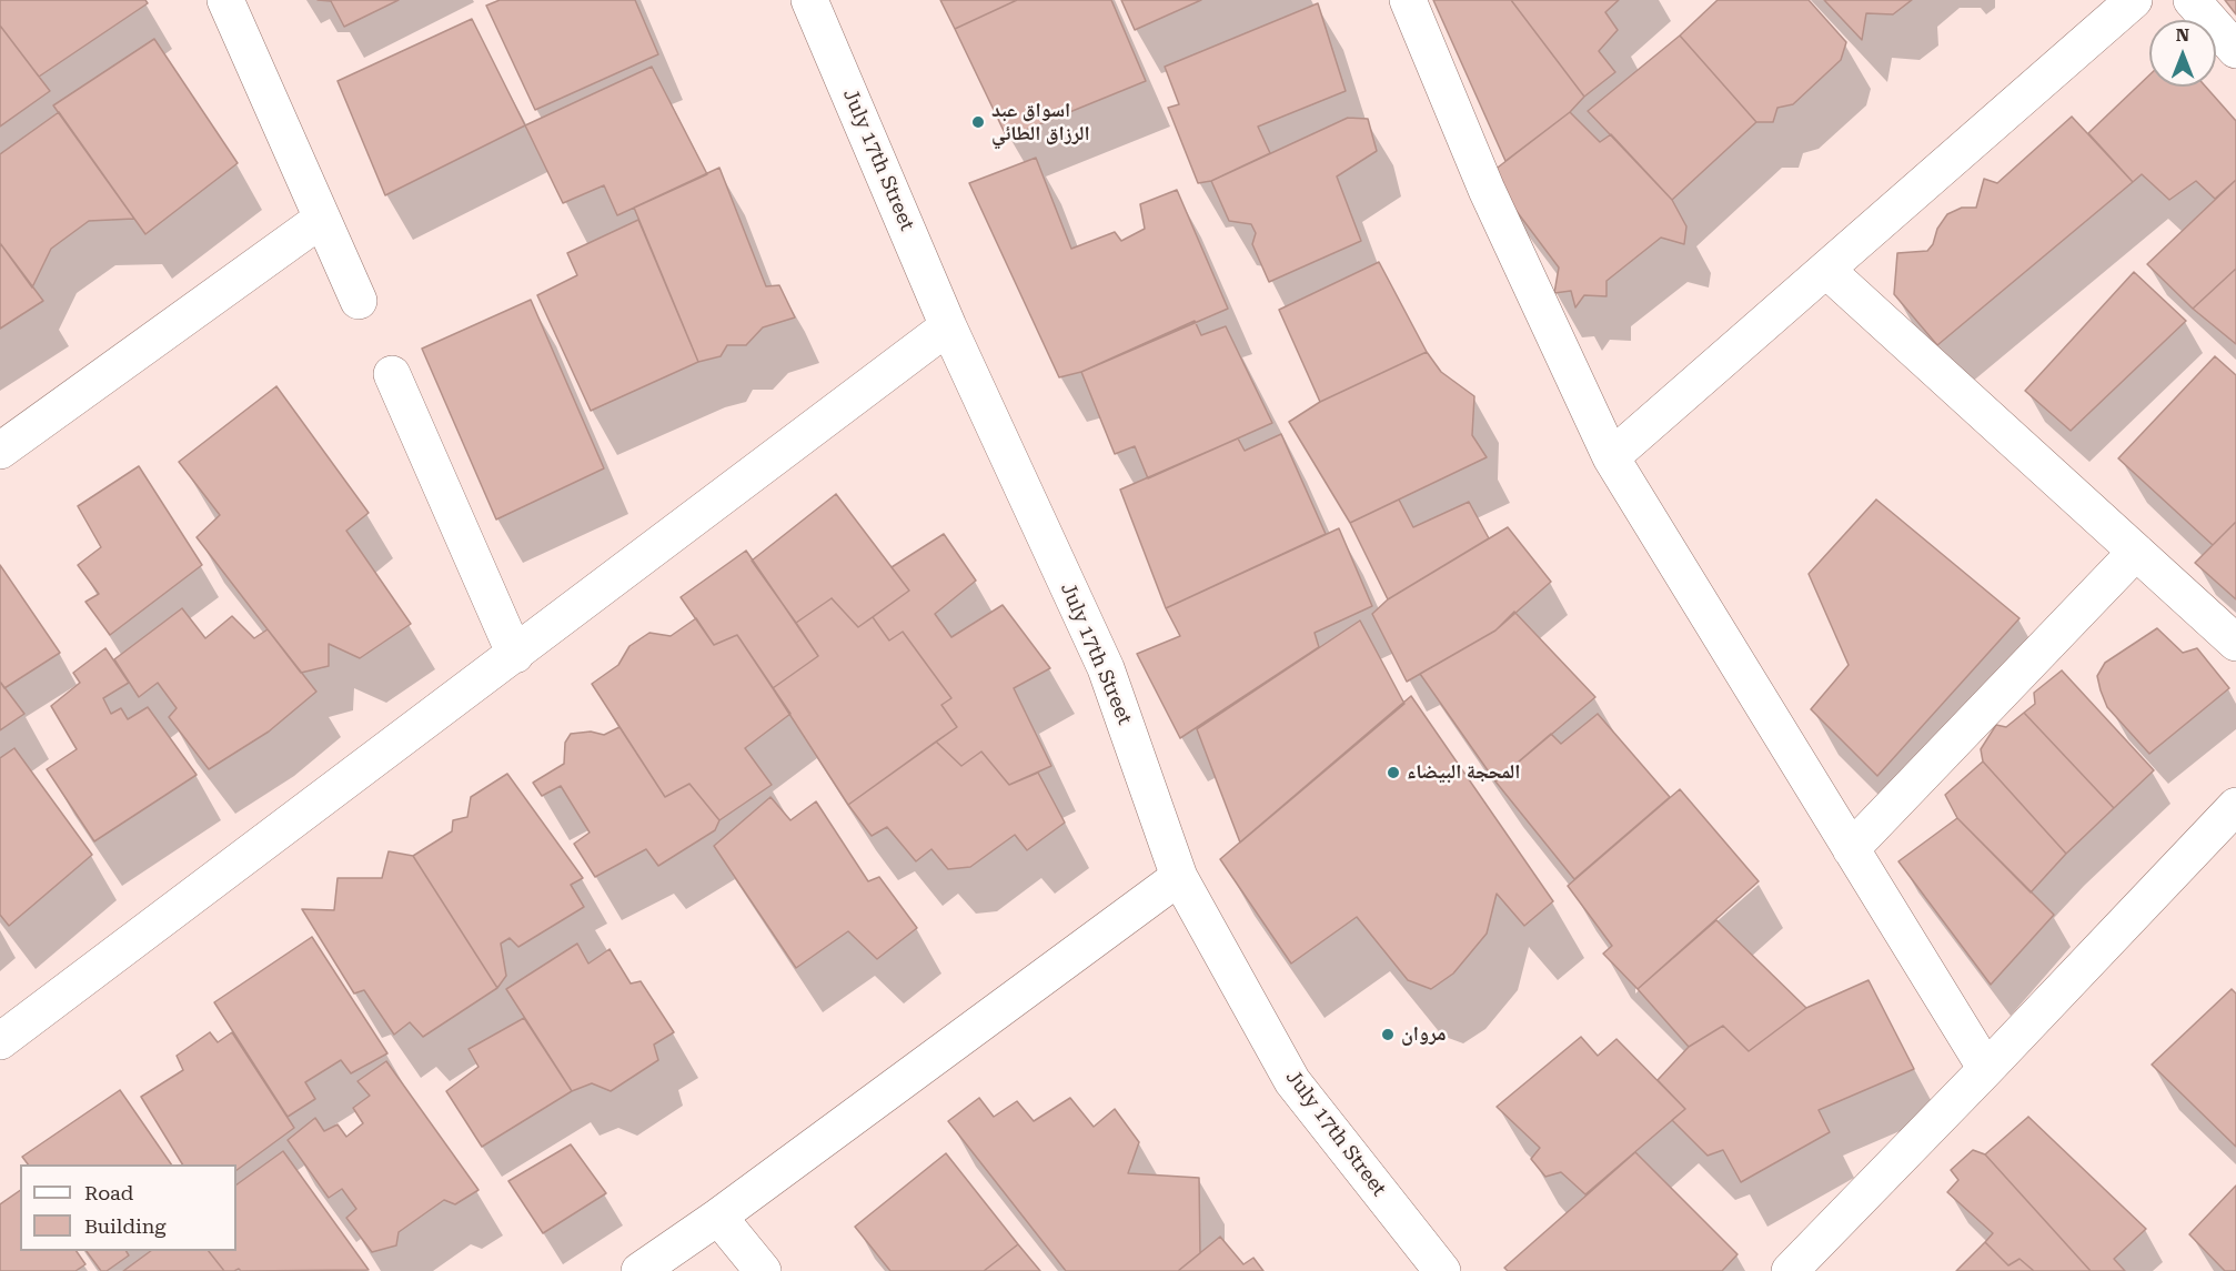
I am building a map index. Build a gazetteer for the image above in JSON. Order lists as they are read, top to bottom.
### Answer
{
  "streets": {
    "street": ["July 17th Street"]
  },
  "places": ["اسواق عبد الرزاق الطائي", "المحجة البيضاء", "مروان"],
  "legend": ["Road", "Building"],
  "north": "top"
}
